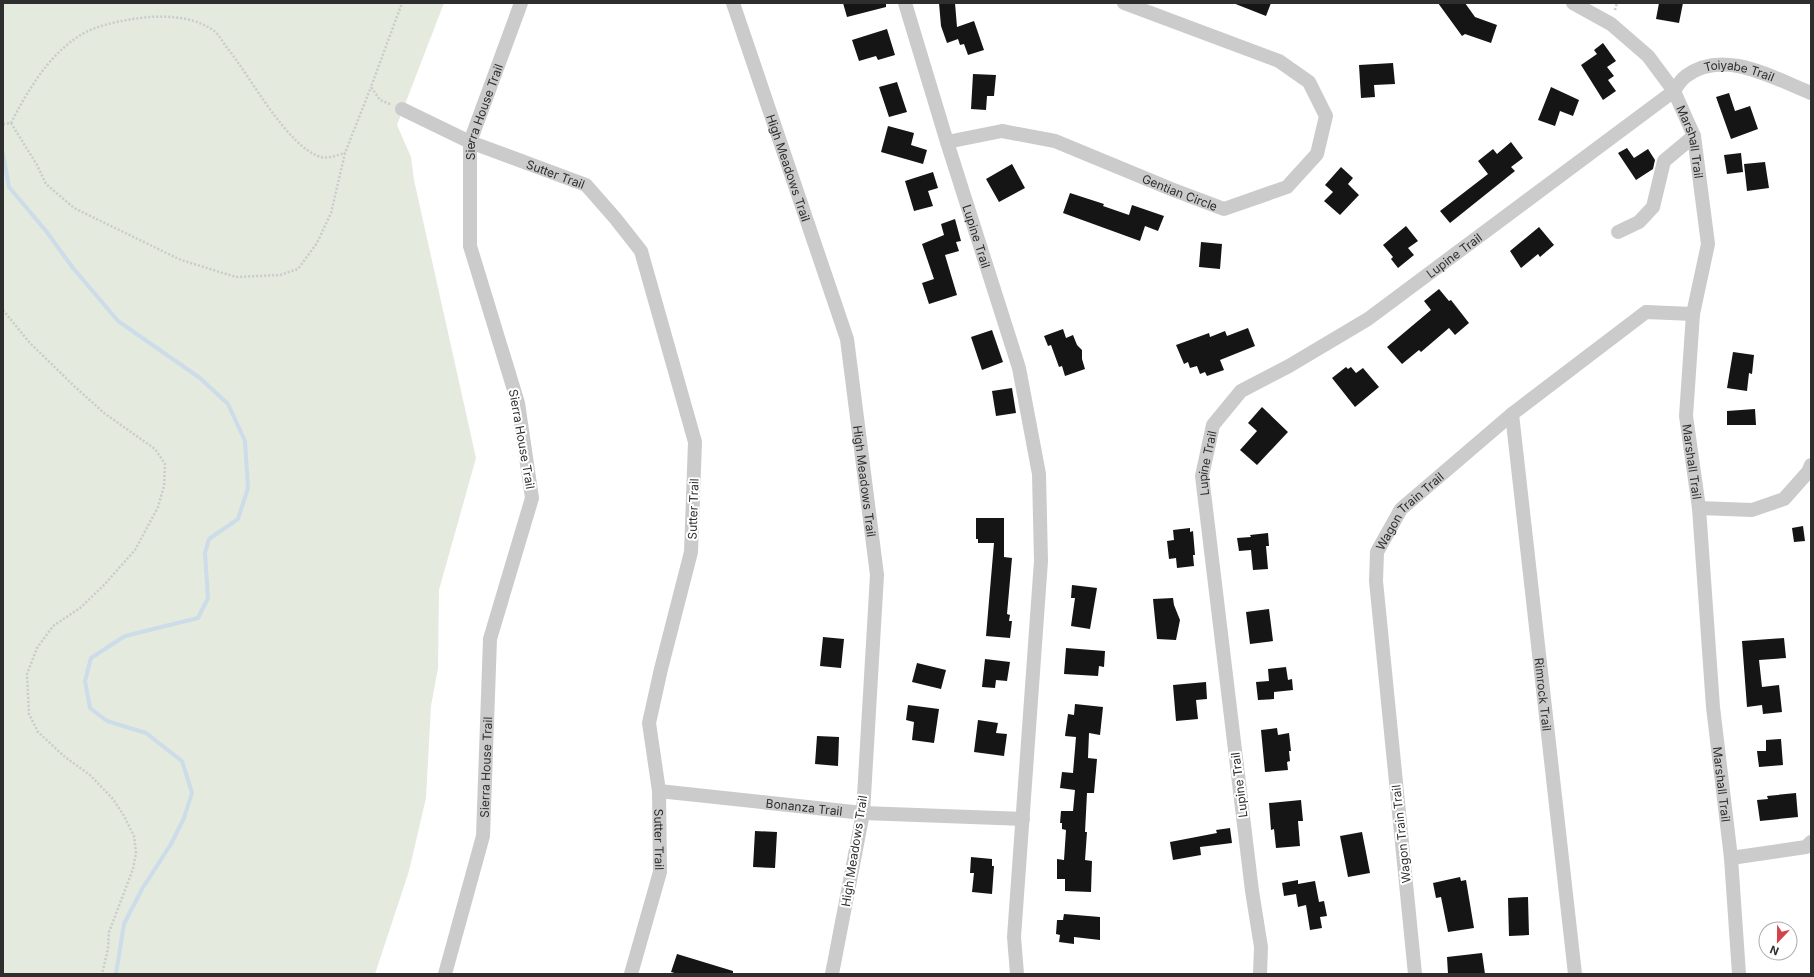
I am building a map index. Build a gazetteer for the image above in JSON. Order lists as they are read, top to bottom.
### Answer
{
  "streets": {
    "street": [
      "Toiyabe Trail",
      "Sierra House Trail",
      "Marshall Trail",
      "High Meadows Trail",
      "Sutter Trail",
      "Gentian Circle",
      "Lupine Trail",
      "Wagon Train Trail",
      "Rimrock Trail",
      "Bonanza Trail"
    ]
  },
  "crossings": [
    ["Toiyabe Trail", "Marshall Trail"],
    ["Toiyabe Trail", "Lupine Trail"],
    ["Sierra House Trail", "Sutter Trail"],
    ["Marshall Trail", "Lupine Trail"],
    ["Marshall Trail", "Wagon Train Trail"],
    ["High Meadows Trail", "Bonanza Trail"],
    ["Sutter Trail", "Bonanza Trail"],
    ["Gentian Circle", "Lupine Trail"],
    ["Lupine Trail", "Bonanza Trail"],
    ["Wagon Train Trail", "Rimrock Trail"]
  ],
  "north": "bottom"
}
